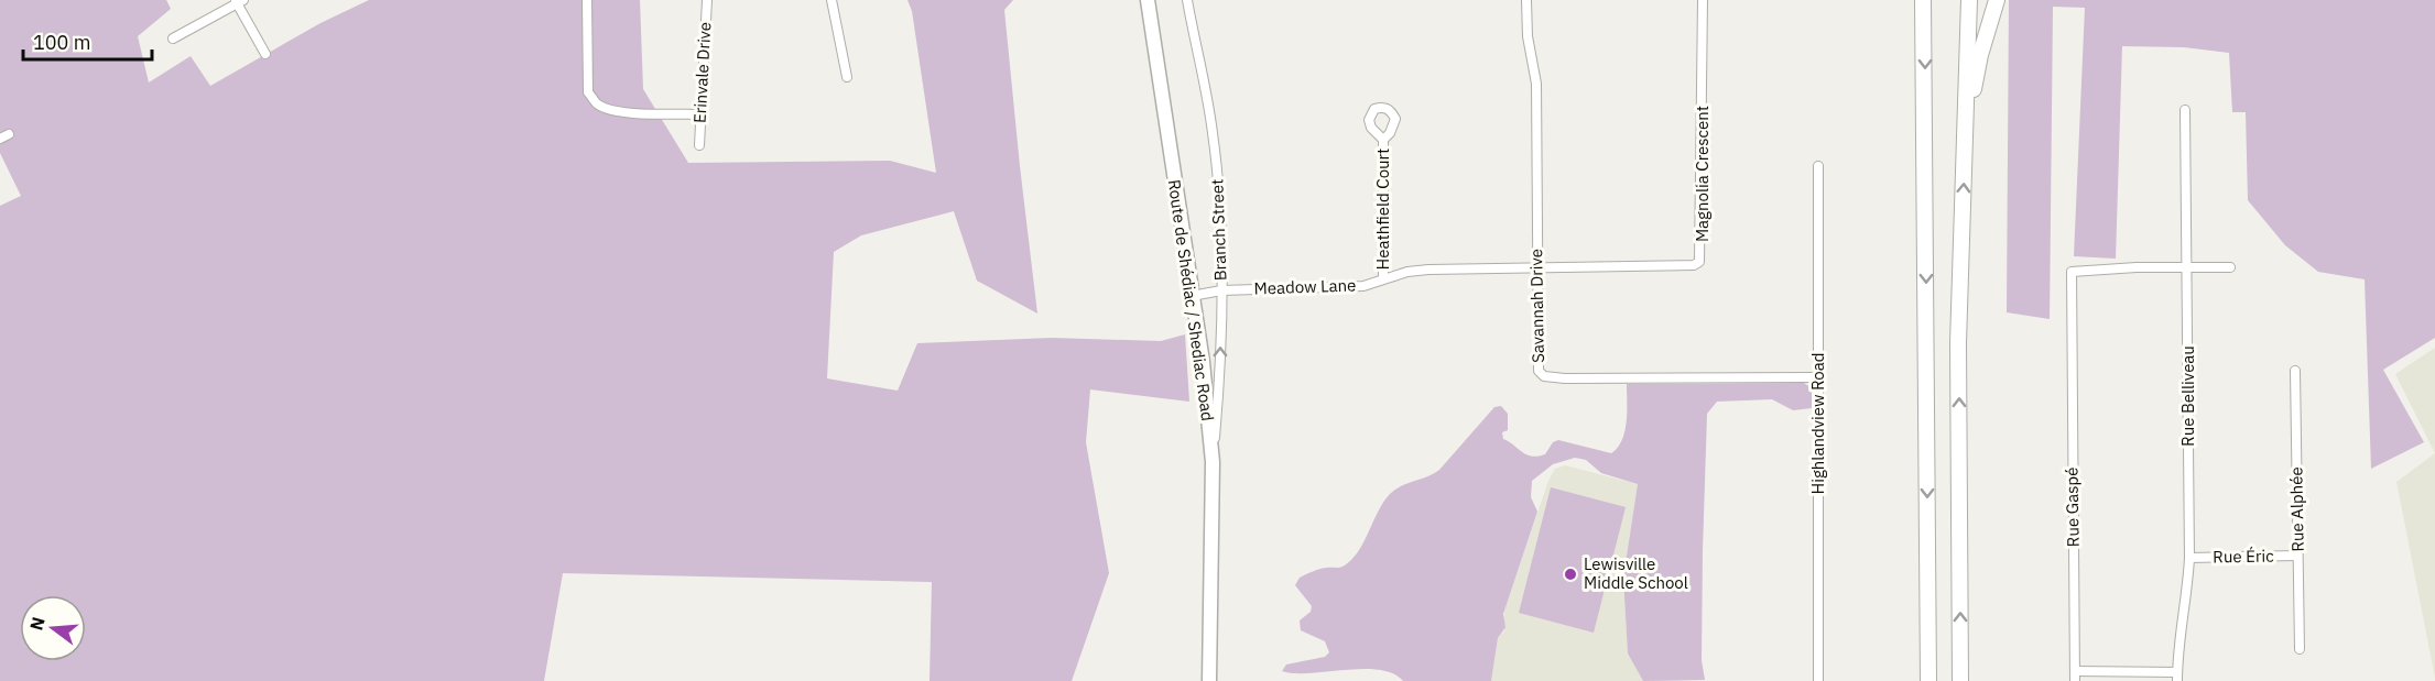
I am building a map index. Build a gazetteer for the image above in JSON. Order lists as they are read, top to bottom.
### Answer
{
  "streets": {
    "main road": ["Route de Shédiac / Shediac Road"],
    "street": [
      "Erinvale Drive",
      "Magnolia Crescent",
      "Heathfield Court",
      "Branch Street",
      "Meadow Lane",
      "Savannah Drive",
      "Rue Belliveau",
      "Highlandview Road",
      "Rue Gaspé",
      "Rue Alphée",
      "Rue Éric"
    ]
  },
  "crossings": [
    ["Magnolia Crescent", "Meadow Lane"],
    ["Magnolia Crescent", "Savannah Drive"],
    ["Heathfield Court", "Meadow Lane"],
    ["Branch Street", "Meadow Lane"],
    ["Branch Street", "Route de Shédiac / Shediac Road"],
    ["Meadow Lane", "Route de Shédiac / Shediac Road"],
    ["Meadow Lane", "Savannah Drive"],
    ["Savannah Drive", "Highlandview Road"],
    ["Rue Belliveau", "Rue Gaspé"],
    ["Rue Belliveau", "Rue Éric"],
    ["Rue Alphée", "Rue Éric"]
  ],
  "one_way": ["Branch Street"],
  "places": ["Lewisville Middle School"],
  "scale_bar": "100 m",
  "north": "left"
}
